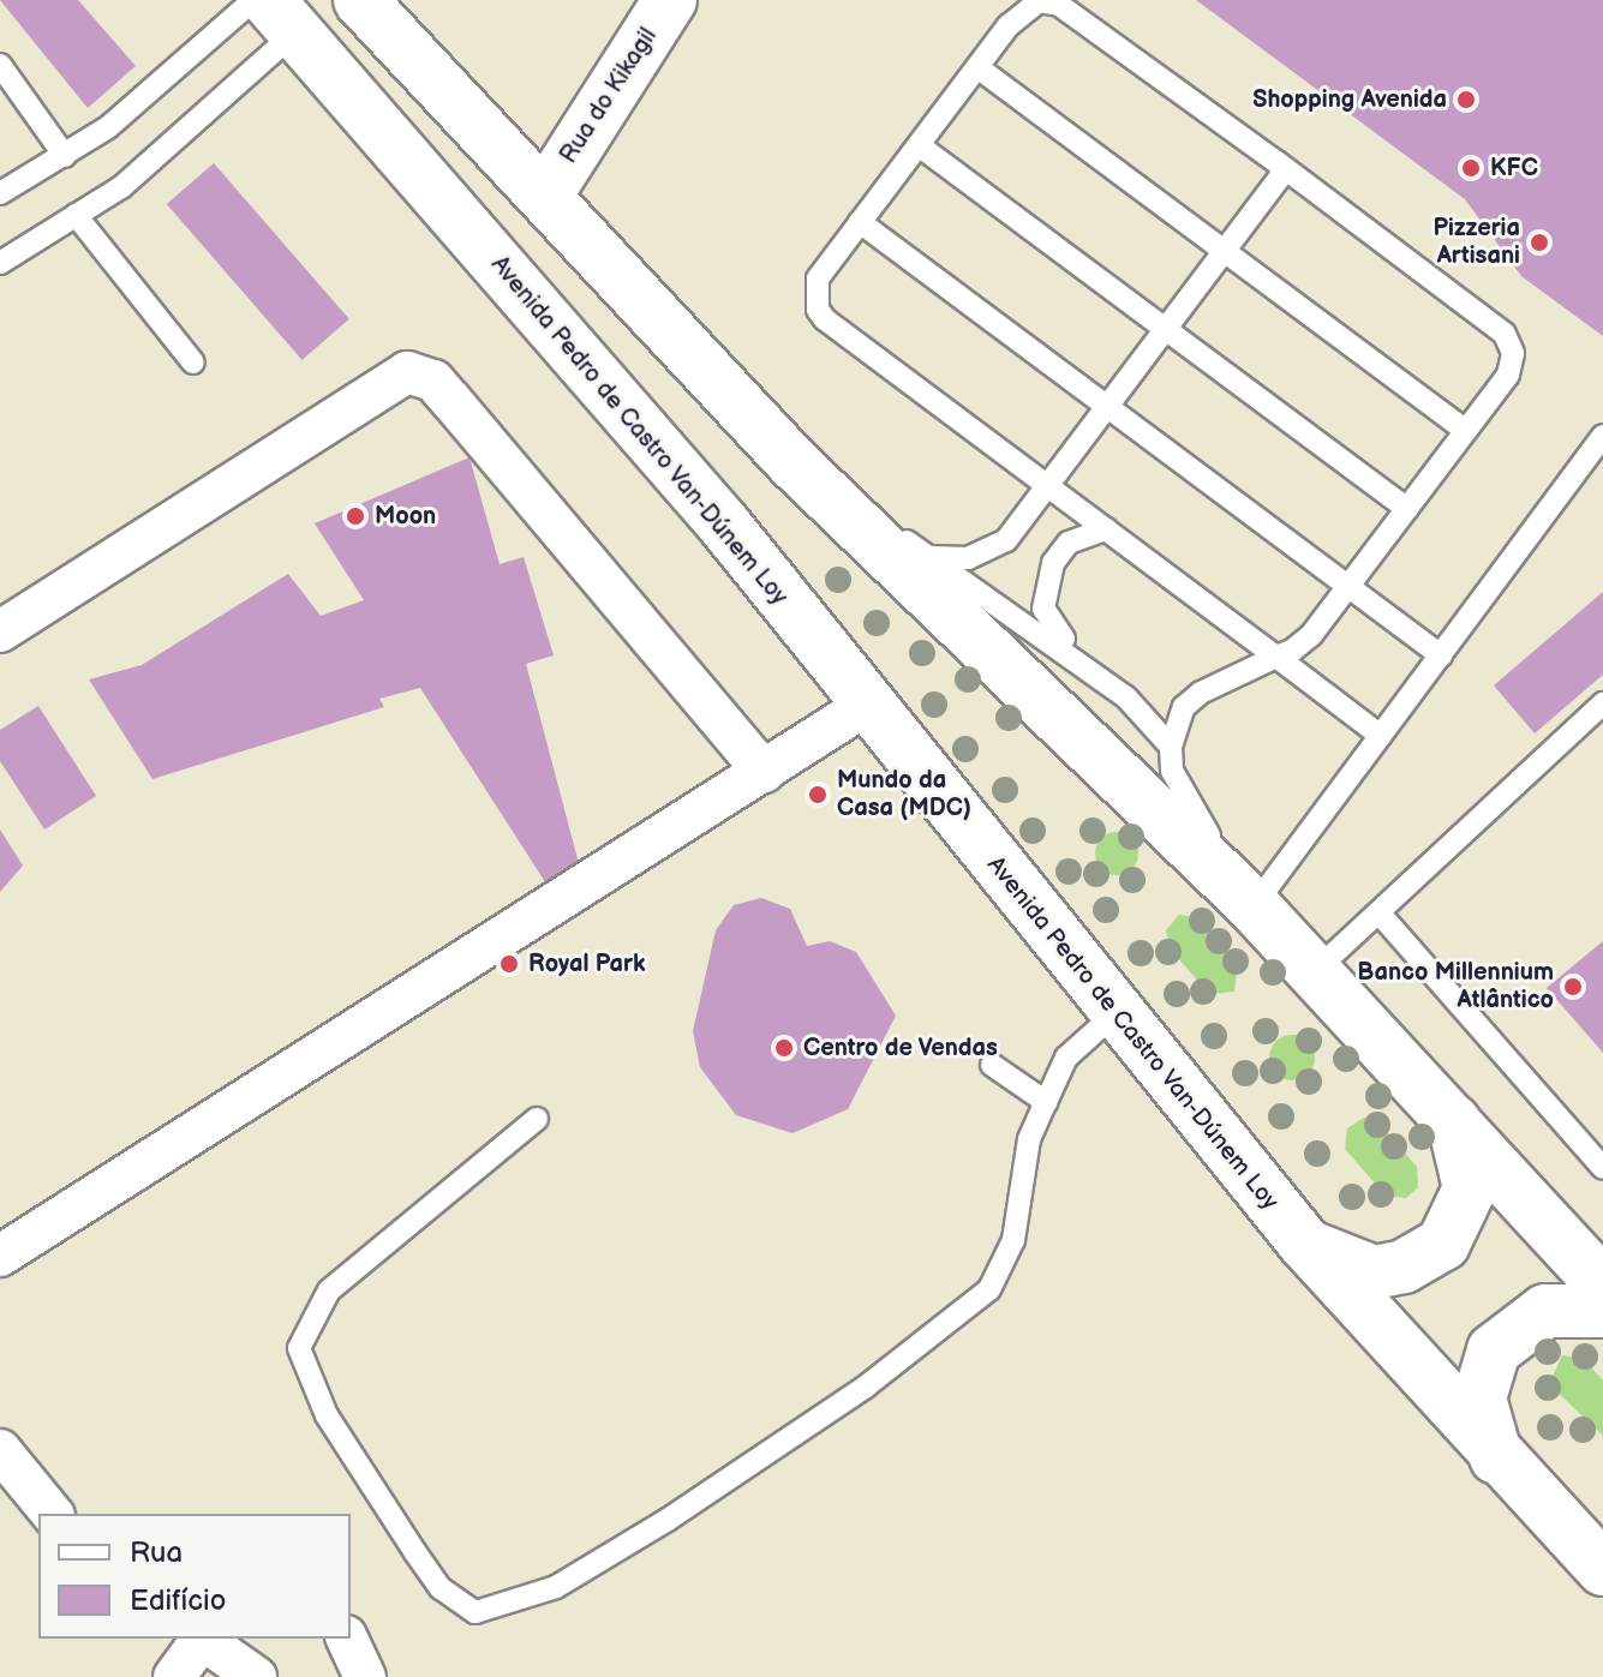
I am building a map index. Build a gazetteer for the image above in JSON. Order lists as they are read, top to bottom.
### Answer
{
  "streets": {
    "main road": ["Rua do Kikagil", "Avenida Pedro de Castro Van-Dúnem Loy"]
  },
  "places": [
    "Shopping Avenida",
    "KFC",
    "Pizzeria Artisani",
    "Moon",
    "Mundo da Casa (MDC)",
    "Royal Park",
    "Banco Millennium Atlântico",
    "Centro de Vendas"
  ],
  "legend": ["Rua", "Edifício"]
}
